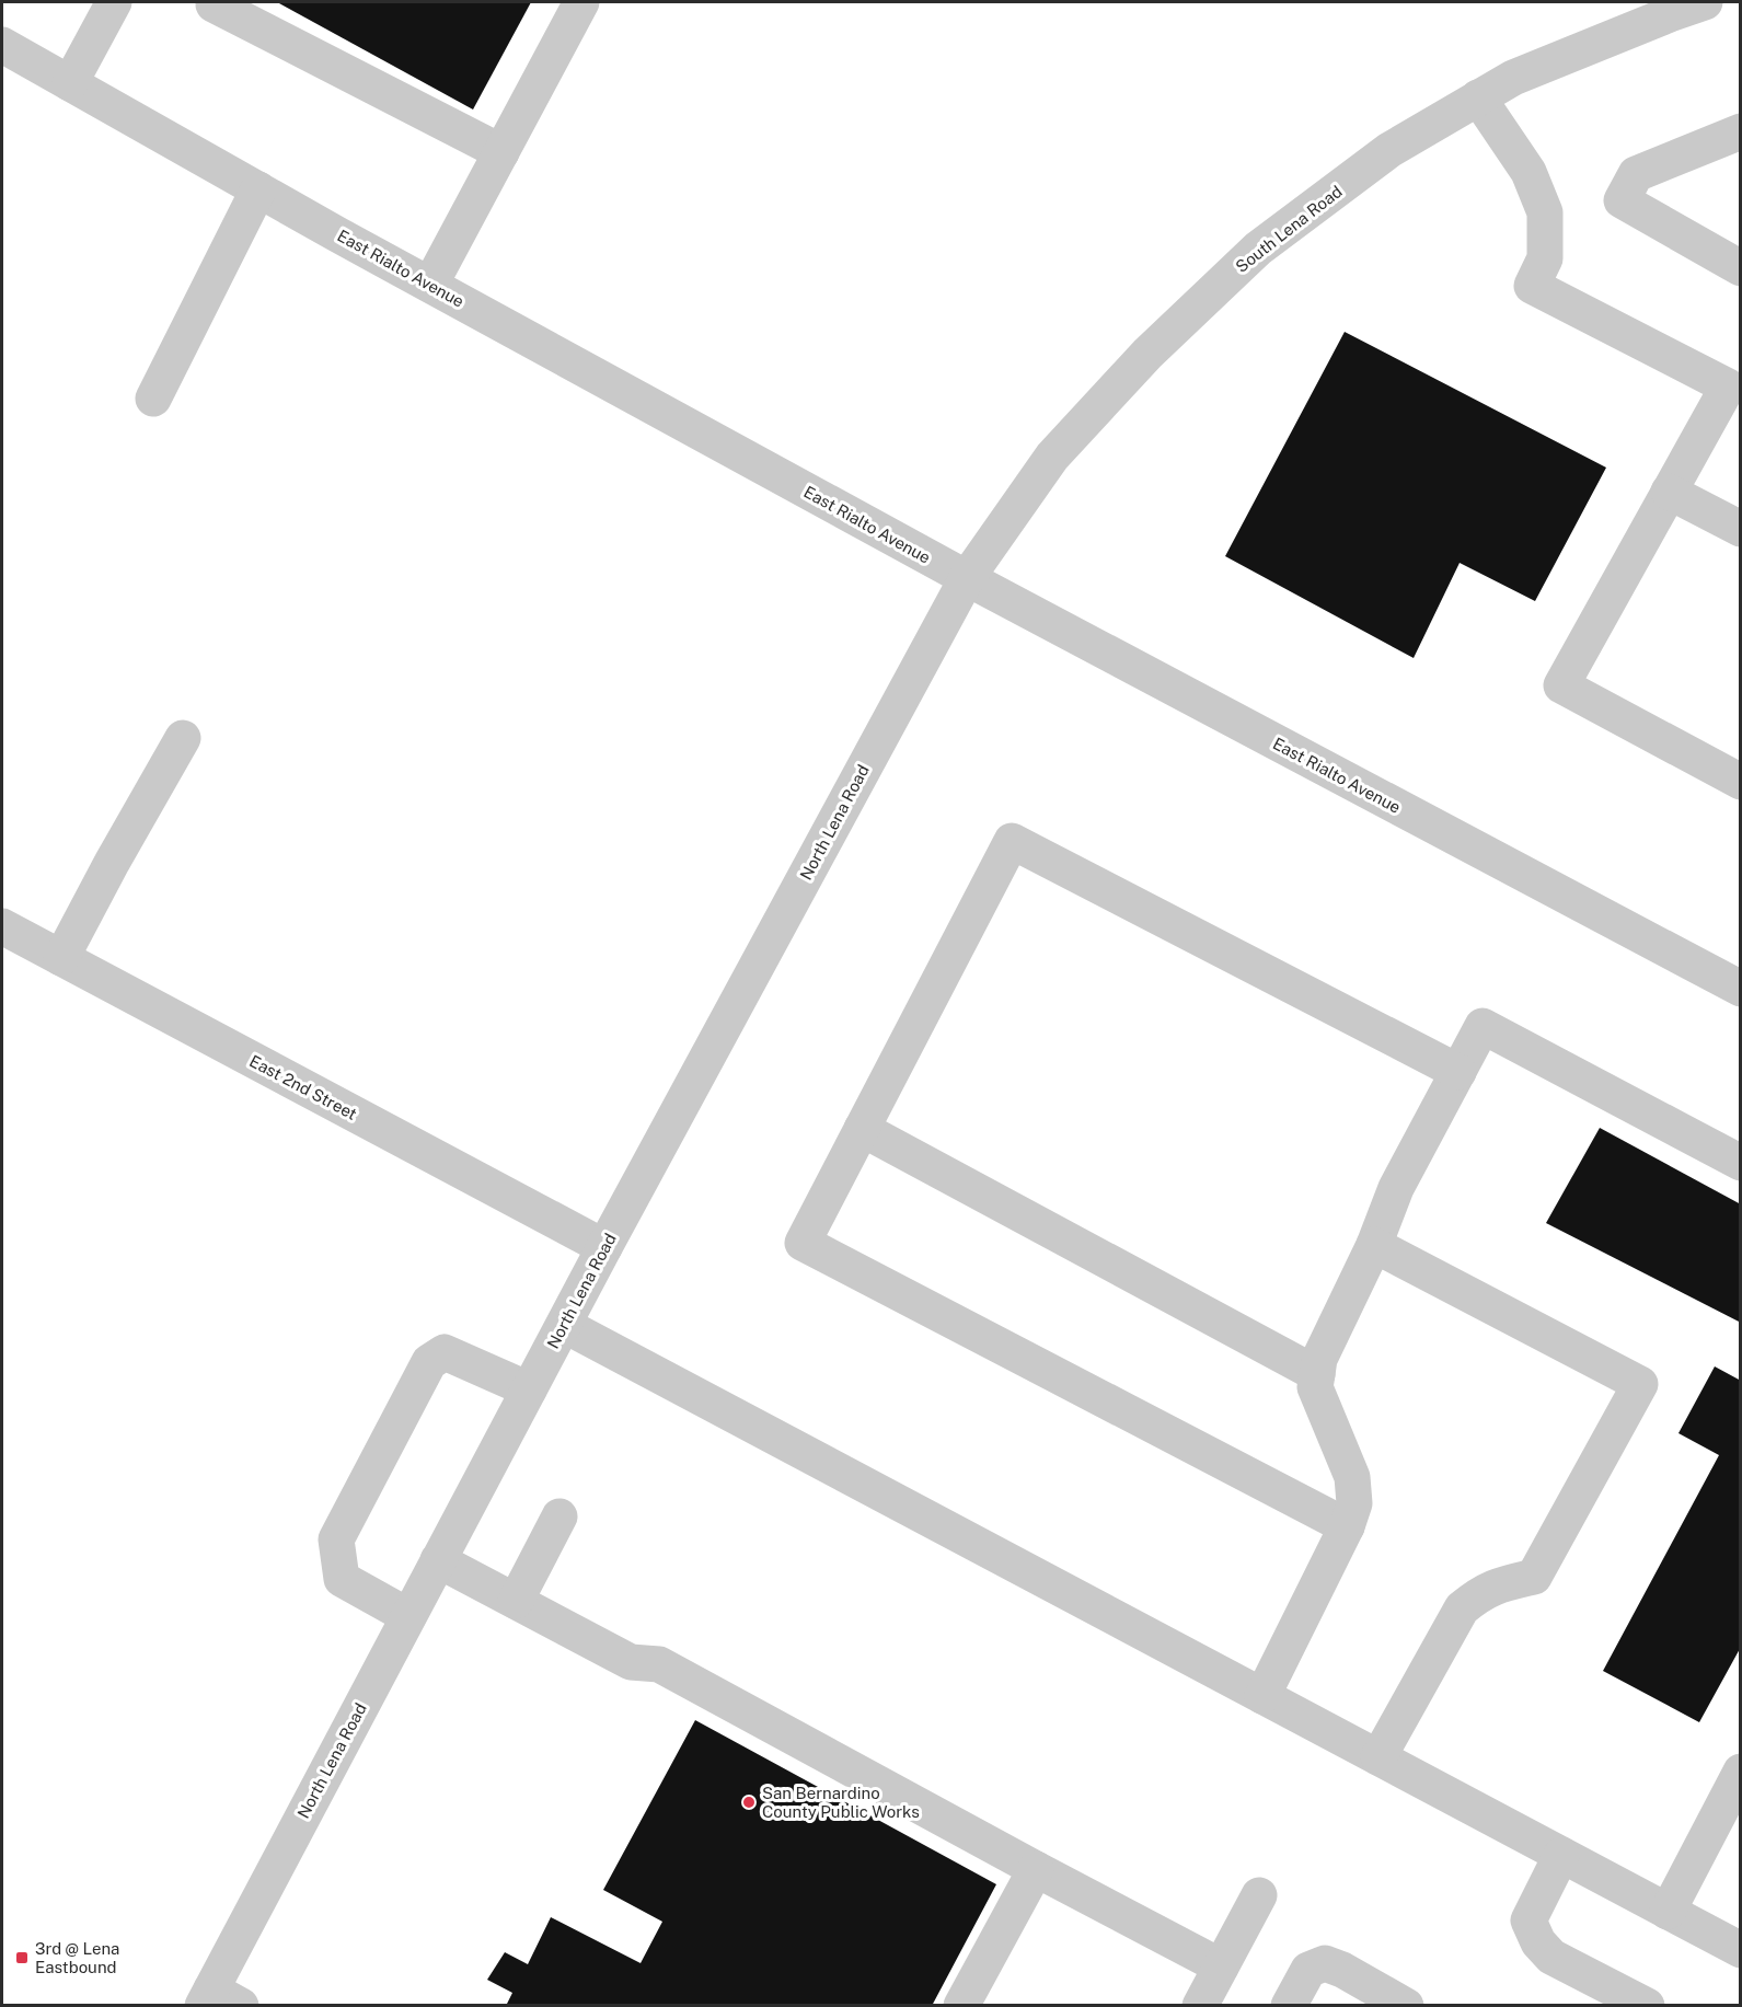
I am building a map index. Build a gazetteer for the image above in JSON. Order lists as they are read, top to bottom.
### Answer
{
  "streets": {
    "street": [
      "South Lena Road",
      "East Rialto Avenue",
      "North Lena Road",
      "East 2nd Street"
    ]
  },
  "crossings": [
    ["South Lena Road", "East Rialto Avenue"],
    ["South Lena Road", "North Lena Road"],
    ["East Rialto Avenue", "North Lena Road"],
    ["North Lena Road", "East 2nd Street"]
  ],
  "places": {
    "other": ["San Bernardino County Public Works"],
    "transit": ["3rd @ Lena Eastbound"]
  }
}
